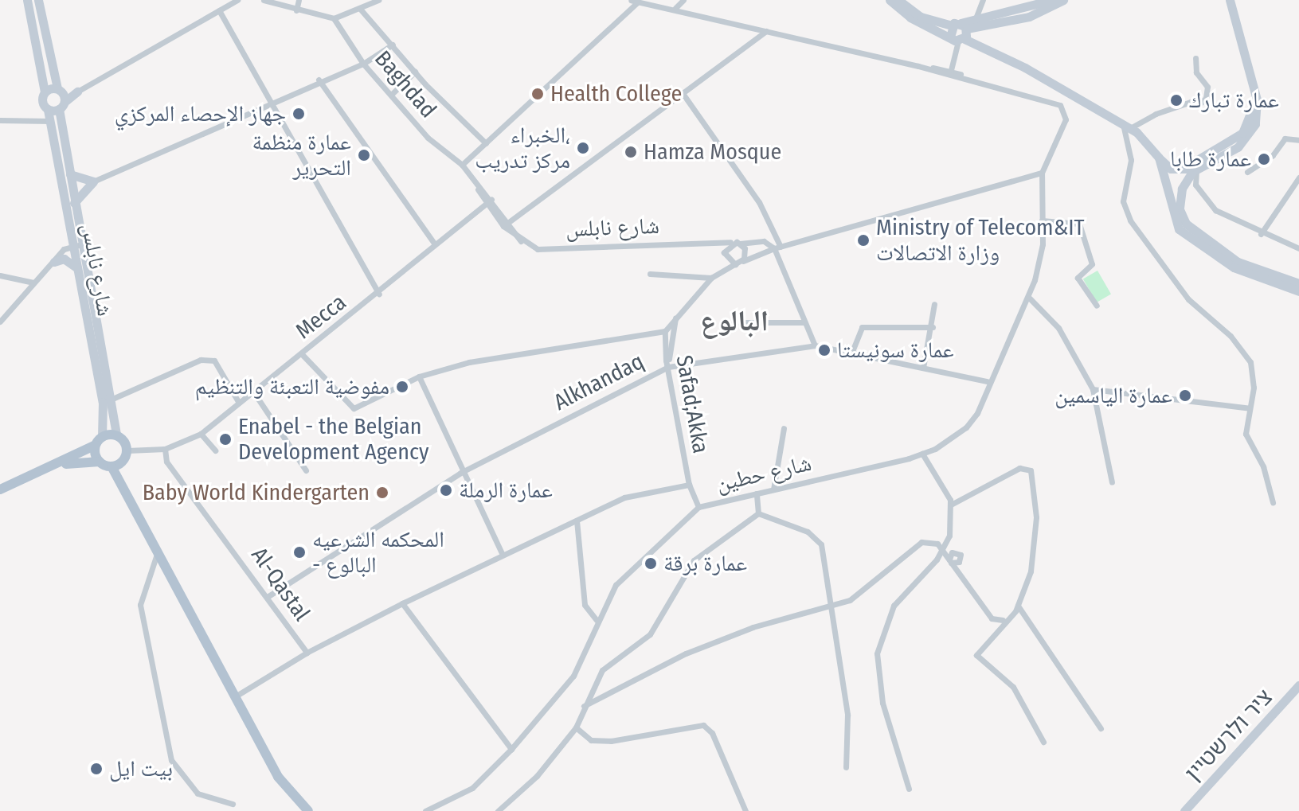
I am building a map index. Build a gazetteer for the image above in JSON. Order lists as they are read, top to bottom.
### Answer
{
  "streets": {
    "main road": ["شارع نابلس", "ציר ולרשטיין"],
    "street": [
      "Baghdad",
      "Mecca",
      "Alkhandaq",
      "Safad;Akka",
      "شارع حطين",
      "Al-Qastal"
    ]
  },
  "crossings": [
    ["Mecca", "Al-Qastal"],
    ["Alkhandaq", "Safad;Akka"],
    ["Alkhandaq", "شارع حطين"],
    ["Alkhandaq", "Al-Qastal"],
    ["Safad;Akka", "شارع حطين"],
    ["Safad;Akka", "Al-Qastal"]
  ],
  "districts": ["البالوع"],
  "places": [
    "Health College",
    "عمارة تبارك",
    "جهاز الإحصاء المركزي",
    "الخبراء، مركز تدريب",
    "Hamza Mosque",
    "عمارة منظمة التحرير",
    "عمارة طابا",
    "Ministry of Telecom&IT وزارة الاتصالات",
    "عمارة سونيستا",
    "مفوضية التعبئة والتنظيم",
    "عمارة الياسمين",
    "Enabel - the Belgian Development Agency",
    "عمارة الرملة",
    "Baby World Kindergarten",
    "المحكمه الشرعيه - البالوع",
    "عمارة برقة",
    "بيت ايل"
  ]
}
